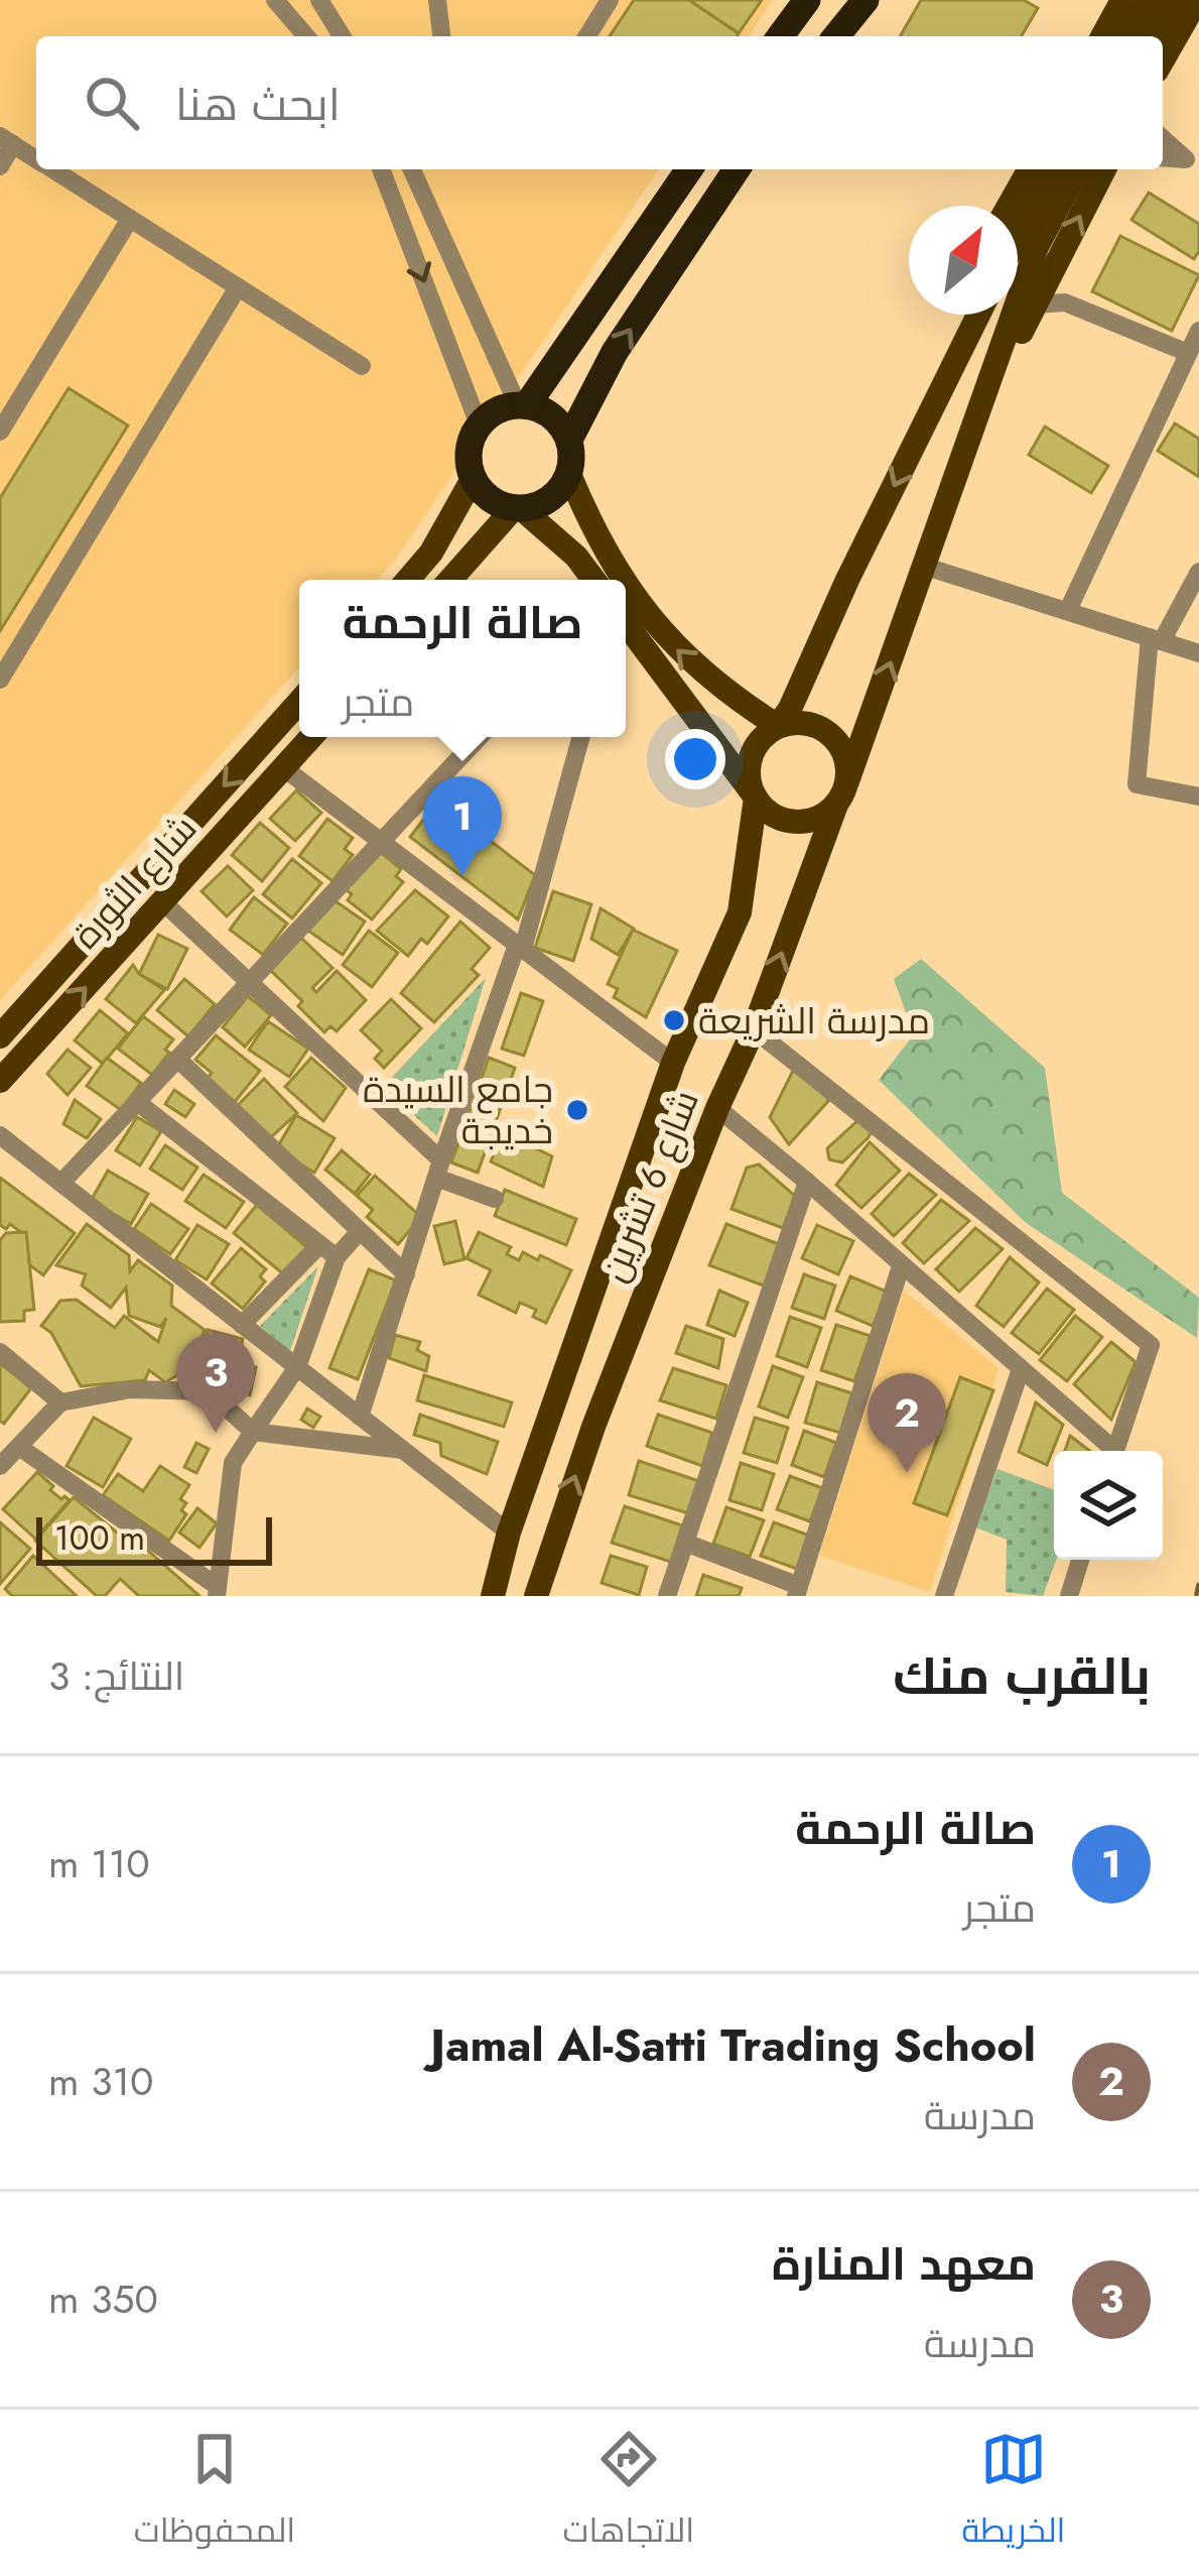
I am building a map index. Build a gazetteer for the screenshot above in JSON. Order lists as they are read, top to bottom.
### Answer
{
  "streets": {
    "main road": ["شارع الثورة", "شارع 6 تشرين"]
  },
  "places": ["مدرسة الشريعة", "جامع السيدة خديجة"],
  "scale_bar": "100 m",
  "north": "top right",
  "page": {
    "search": "ابحث هنا",
    "popup": ["صالة الرحمة", "متجر"],
    "pins": ["1", "3", "2"],
    "scale": "100 m",
    "heading": ["بالقرب منك", "النتائج: 3"],
    "list": [
      {
        "mark": "1",
        "name": "صالة الرحمة",
        "note": "متجر",
        "value": "110 m"
      },
      {
        "mark": "2",
        "name": "Jamal Al-Satti Trading School",
        "note": "مدرسة",
        "value": "310 m"
      },
      {
        "mark": "3",
        "name": "معهد المنارة",
        "note": "مدرسة",
        "value": "350 m"
      }
    ],
    "nav": ["الخريطة", "الاتجاهات", "المحفوظات"]
  }
}
